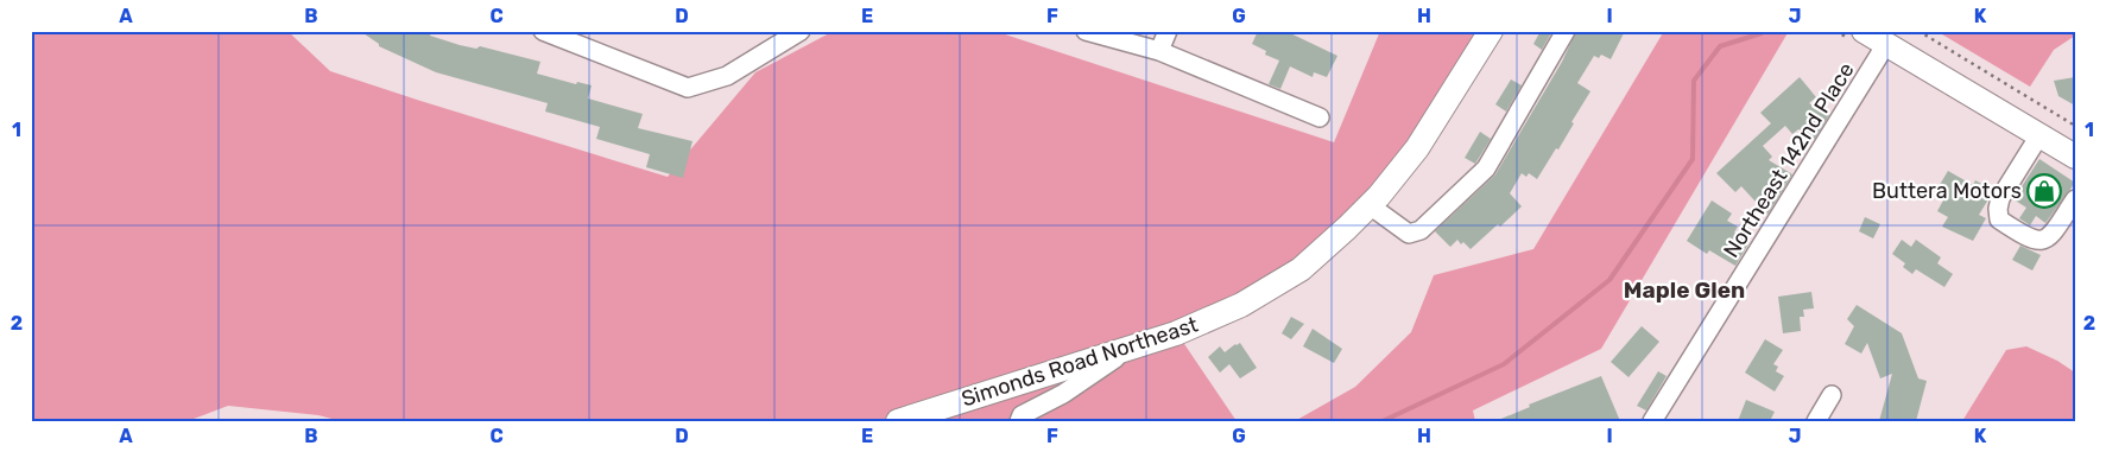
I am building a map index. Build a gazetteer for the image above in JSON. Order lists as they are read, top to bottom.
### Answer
{
  "streets": {
    "main road": ["Simonds Road Northeast"],
    "street": ["Northeast 142nd Place"]
  },
  "districts": ["Maple Glen"],
  "places": {
    "shop": ["Buttera Motors"]
  },
  "grid": {
    "columns": [
      "A",
      "B",
      "C",
      "D",
      "E",
      "F",
      "G",
      "H",
      "I",
      "J",
      "K"
    ],
    "rows": ["1", "2"]
  }
}
